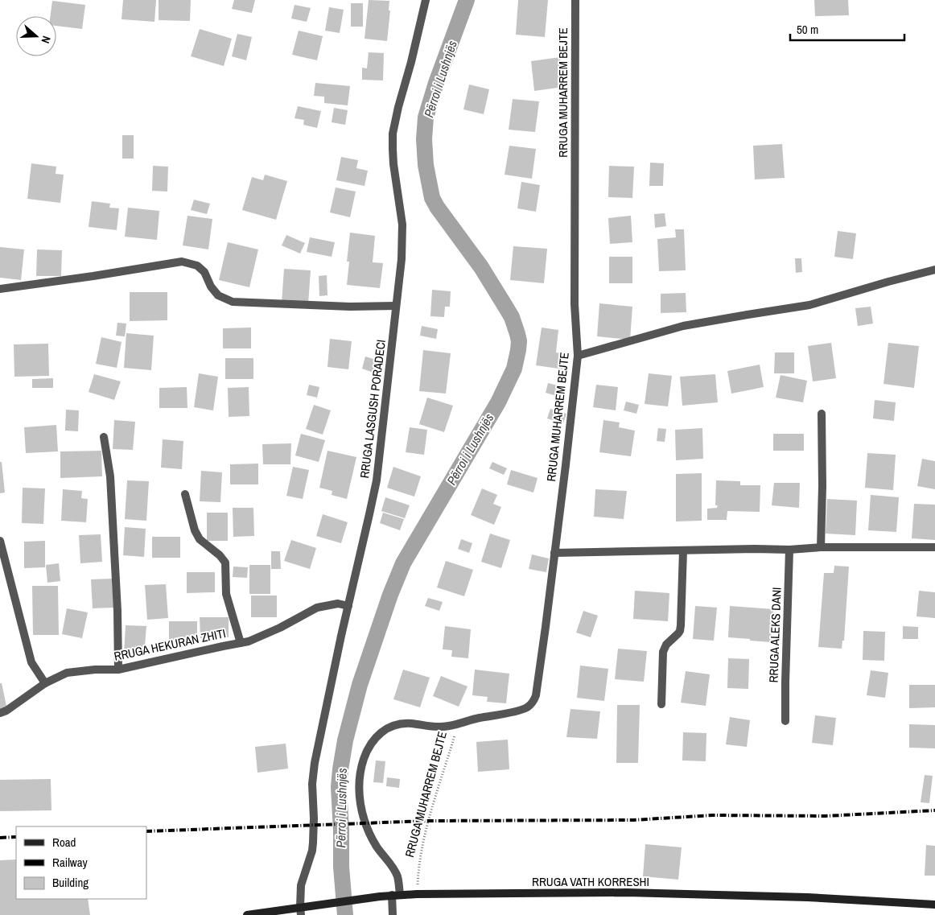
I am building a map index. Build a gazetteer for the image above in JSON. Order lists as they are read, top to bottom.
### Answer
{
  "streets": {
    "main road": ["RRUGA VATH KORRESHI"],
    "street": [
      "RRUGA MUHARREM BEJTE",
      "RRUGA LASGUSH PORADECI",
      "RRUGA ALEKS DANI",
      "RRUGA HEKURAN ZHITI"
    ]
  },
  "crossings": [
    ["RRUGA MUHARREM BEJTE", "RRUGA VATH KORRESHI"],
    ["RRUGA LASGUSH PORADECI", "RRUGA HEKURAN ZHITI"],
    ["RRUGA LASGUSH PORADECI", "RRUGA VATH KORRESHI"]
  ],
  "water": ["Përroi i Lushnjës"],
  "legend": ["Road", "Railway", "Building"],
  "scale_bar": "50 m",
  "north": "right"
}
